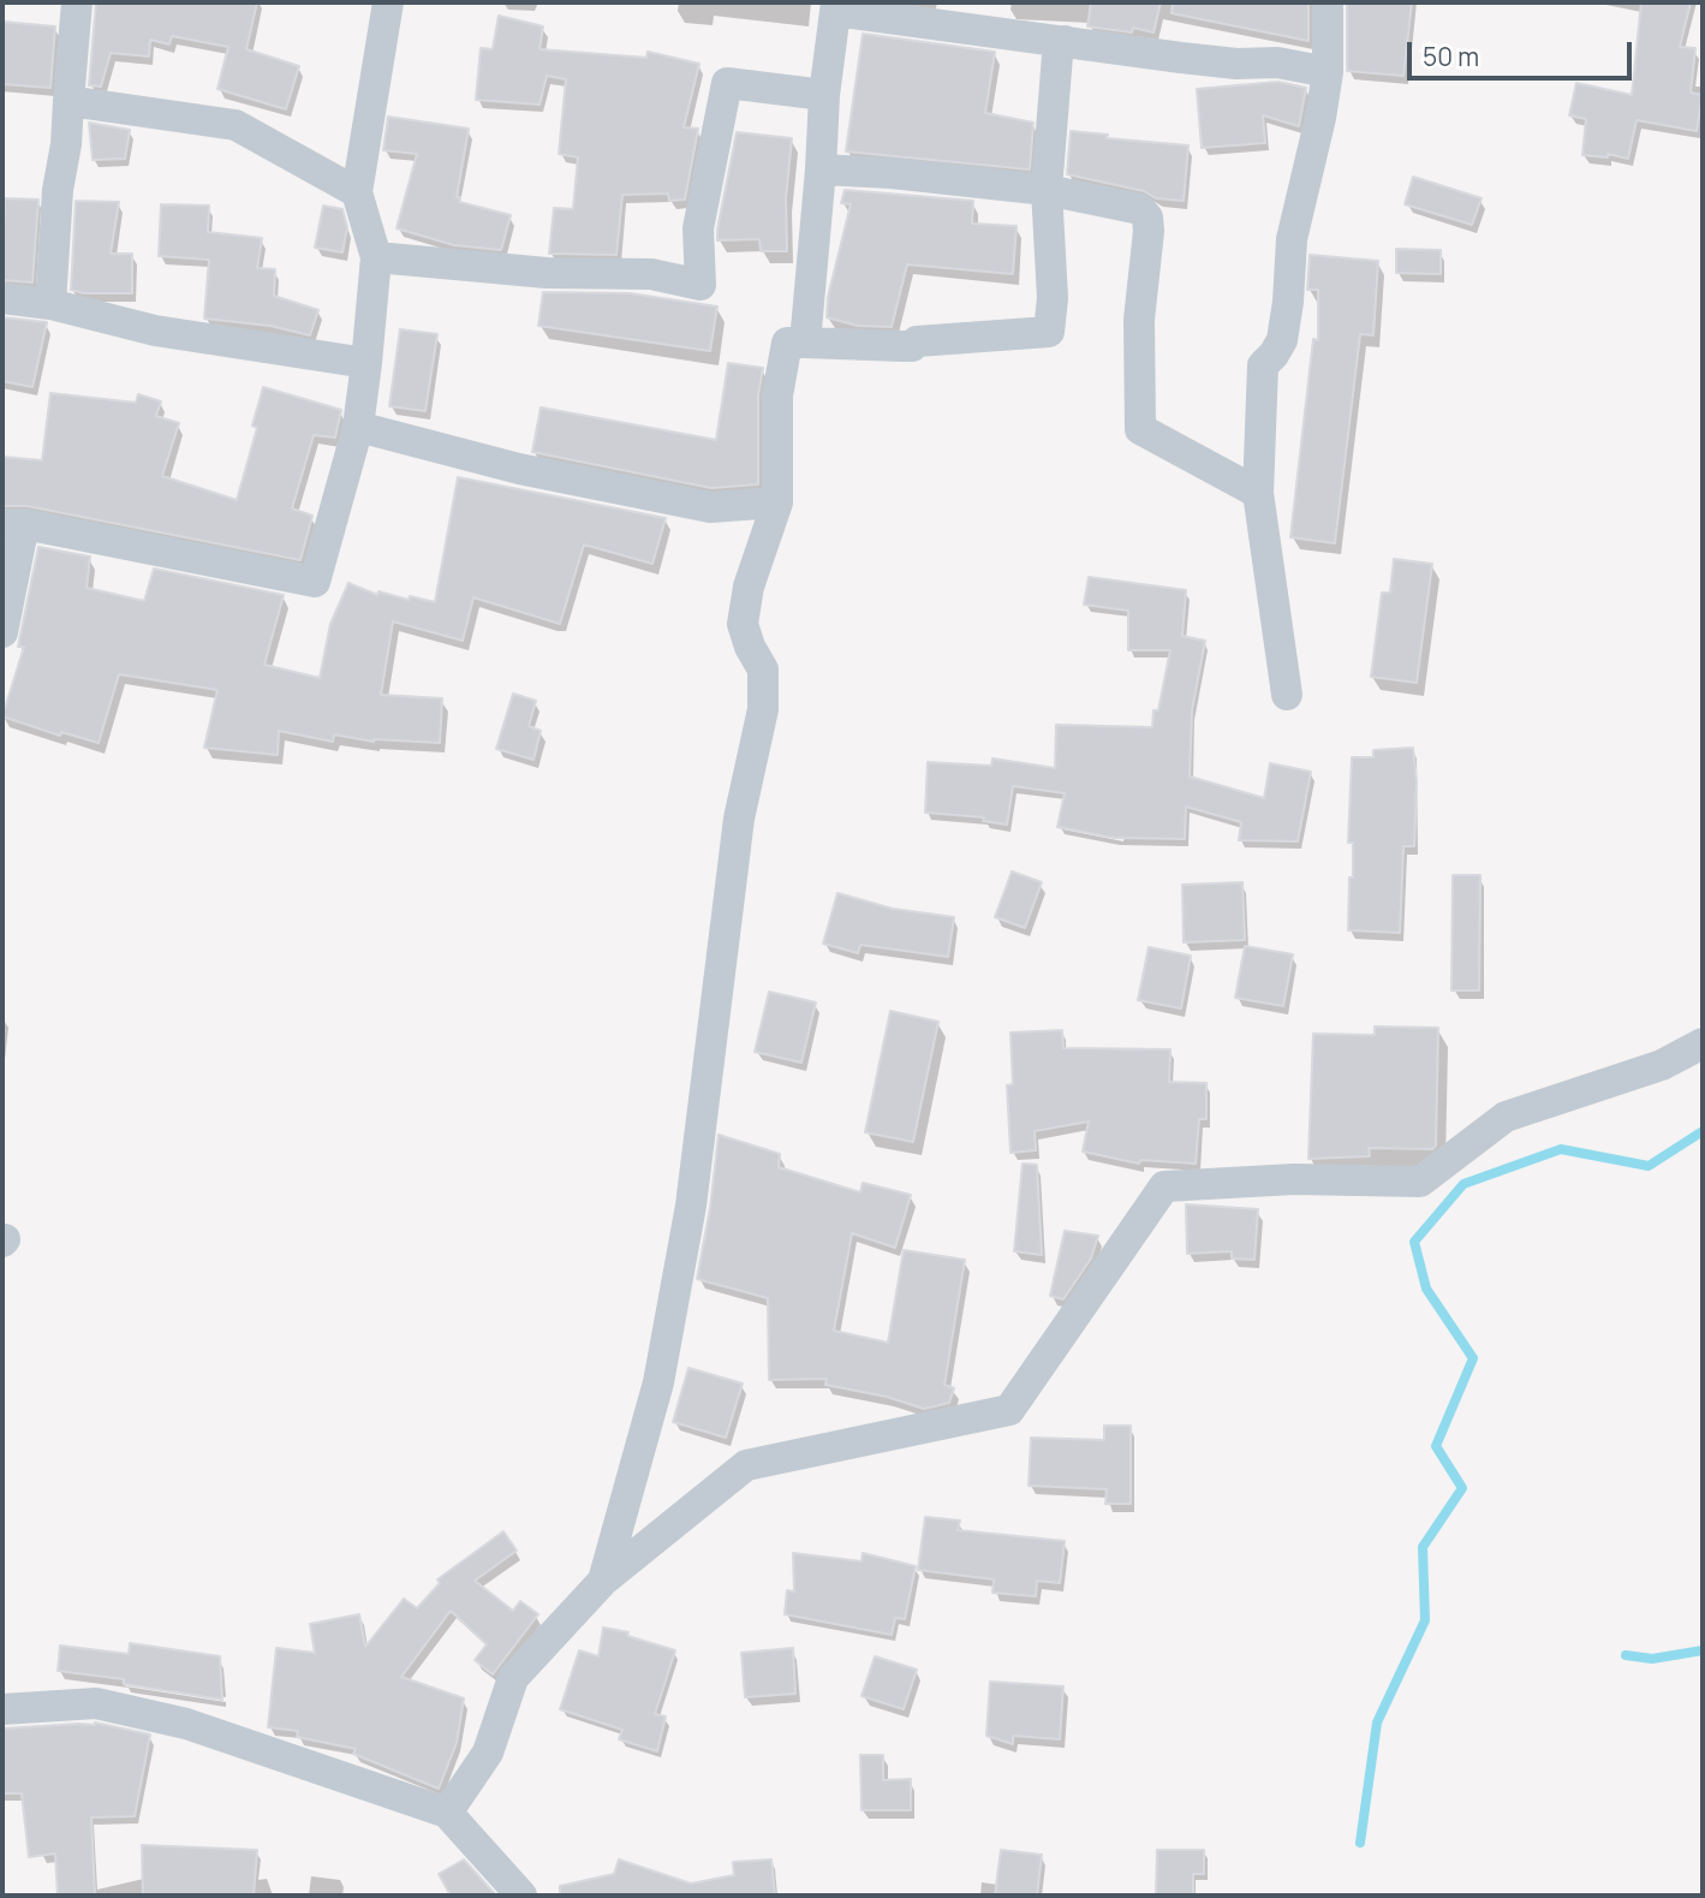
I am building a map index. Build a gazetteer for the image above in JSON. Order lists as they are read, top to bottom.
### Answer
{
  "scale_bar": "50 m"
}
